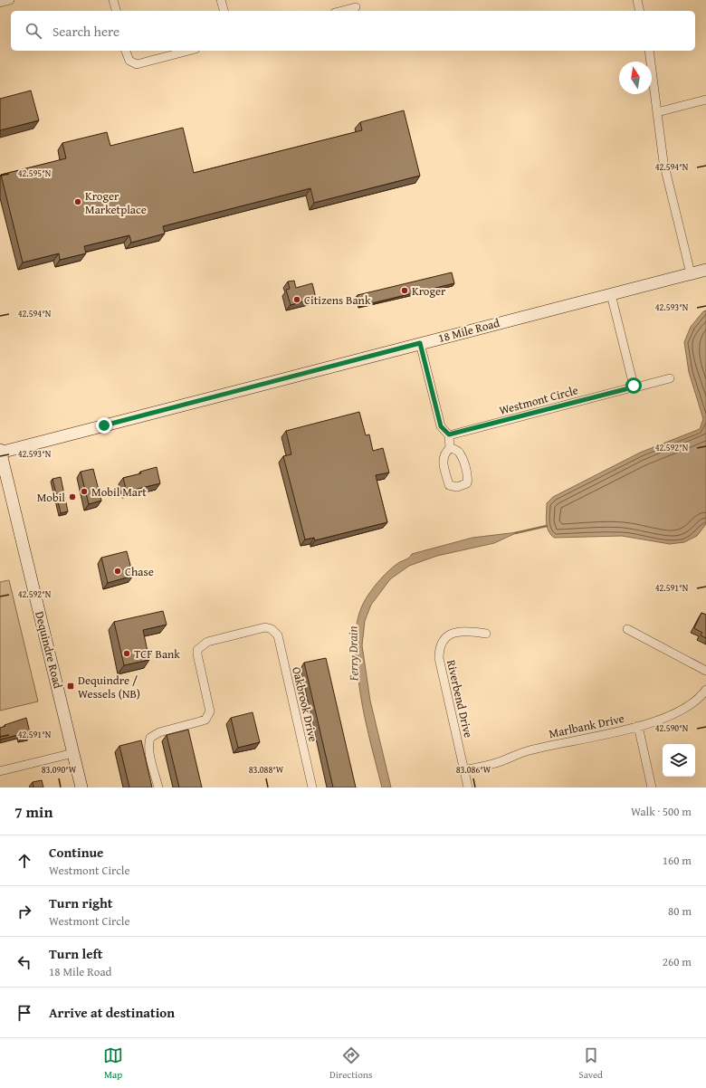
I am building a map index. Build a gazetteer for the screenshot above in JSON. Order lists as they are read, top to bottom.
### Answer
{
  "streets": {
    "main road": ["18 Mile Road", "Dequindre Road"],
    "street": [
      "Westmont Circle",
      "Riverbend Drive",
      "Oakbrook Drive",
      "Marlbank Drive"
    ]
  },
  "crossings": [
    ["18 Mile Road", "Dequindre Road"],
    ["Riverbend Drive", "Marlbank Drive"]
  ],
  "water": ["Ferry Drain"],
  "places": {
    "other": [
      "Kroger Marketplace",
      "Kroger",
      "Citizens Bank",
      "Mobil Mart",
      "Mobil",
      "Chase",
      "TCF Bank"
    ],
    "transit": ["Dequindre / Wessels (NB)"]
  },
  "north": "top",
  "page": {
    "search": "Search here",
    "heading": ["7 min", "Walk · 500 m"],
    "list": [
      ["Continue", "Westmont Circle", "160 m"],
      ["Turn right", "Westmont Circle", "80 m"],
      ["Turn left", "18 Mile Road", "260 m"],
      "Arrive at destination"
    ],
    "nav": ["Map", "Directions", "Saved"]
  },
  "coordinates": [
    "42.594°N",
    "42.595°N",
    "42.593°N",
    "42.592°N",
    "42.591°N",
    "42.590°N",
    "83.090°W",
    "83.088°W",
    "83.086°W"
  ]
}
